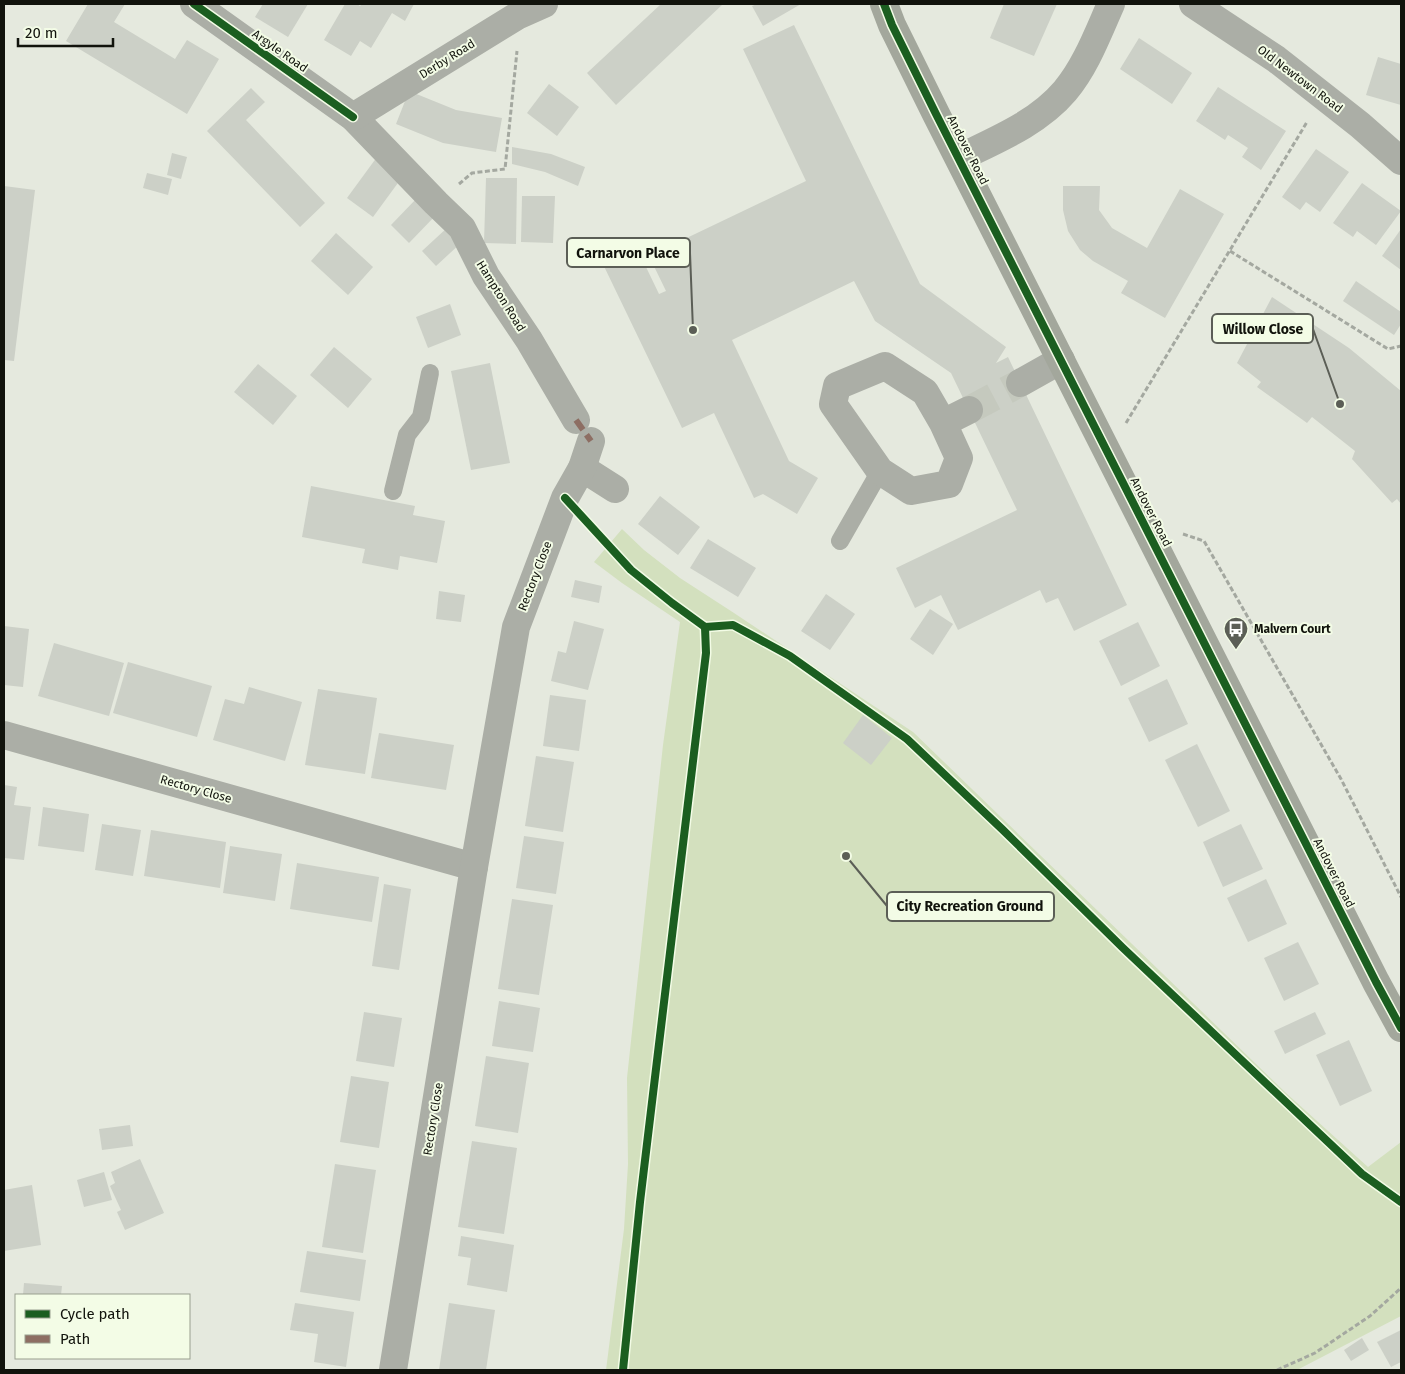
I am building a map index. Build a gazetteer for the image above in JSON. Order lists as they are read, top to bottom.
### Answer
{
  "streets": {
    "main road": ["Andover Road"],
    "street": [
      "Argyle Road",
      "Derby Road",
      "Old Newtown Road",
      "Hampton Road",
      "Rectory Close"
    ]
  },
  "crossings": [
    ["Argyle Road", "Derby Road"],
    ["Argyle Road", "Hampton Road"],
    ["Derby Road", "Hampton Road"],
    ["Hampton Road", "Rectory Close"]
  ],
  "places": {
    "other": ["Carnarvon Place", "Willow Close", "City Recreation Ground"],
    "bus stop": ["Malvern Court"]
  },
  "legend": ["Cycle path", "Path"],
  "scale_bar": "20 m"
}
